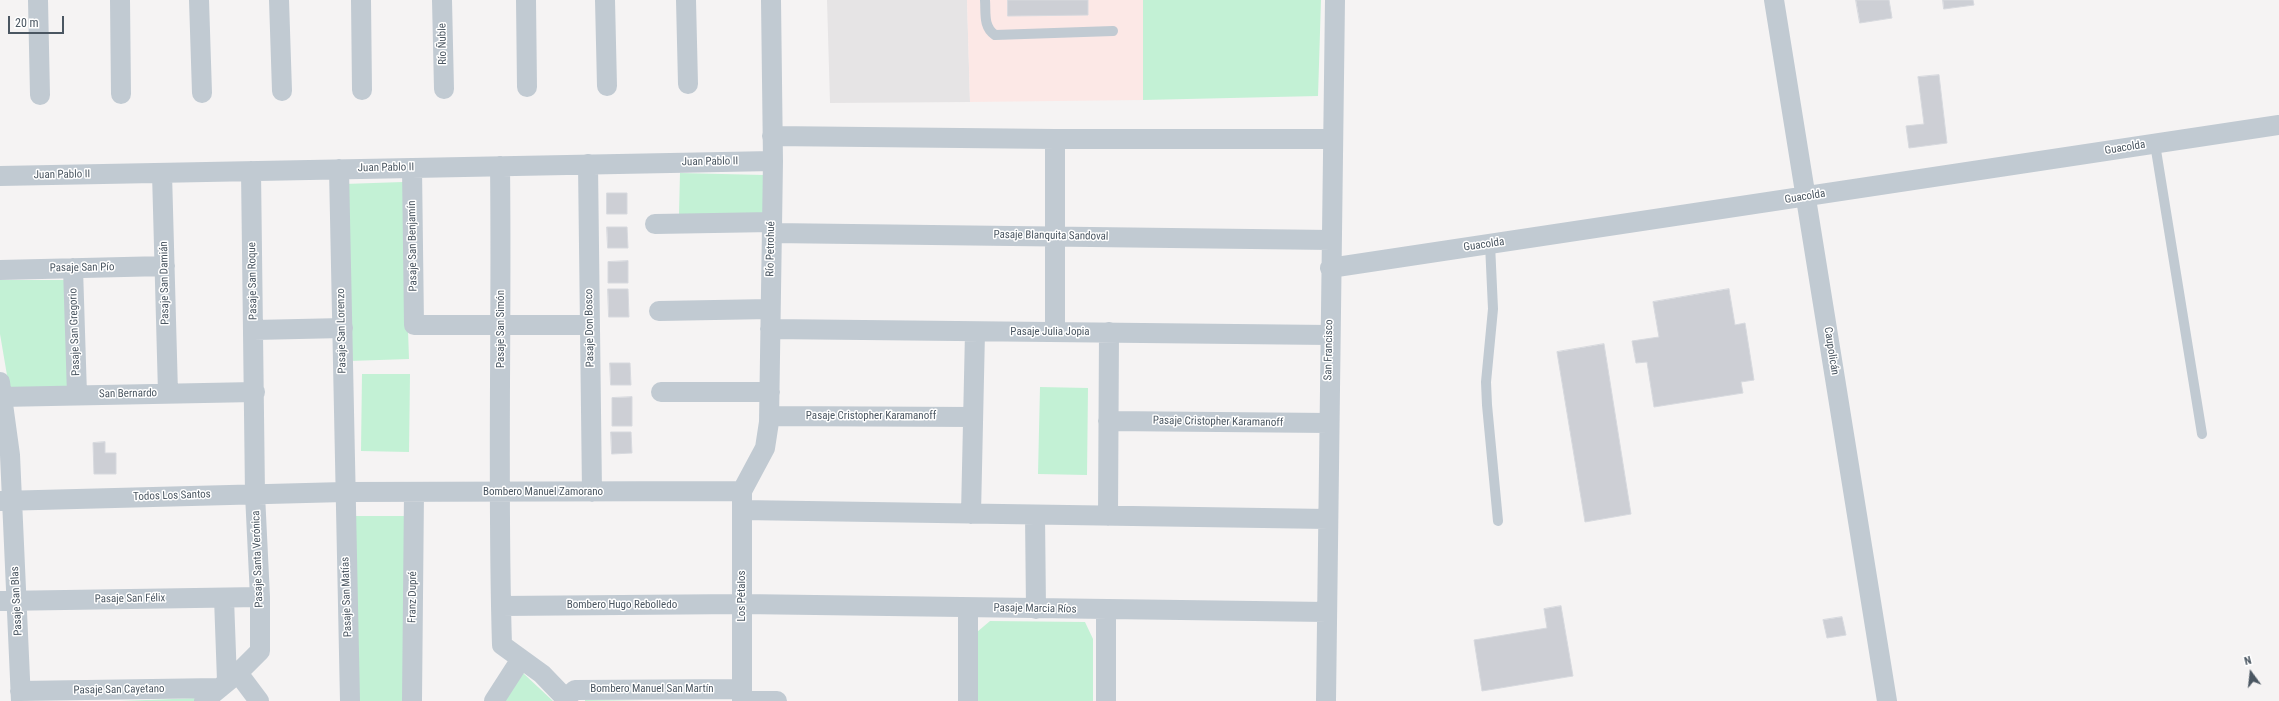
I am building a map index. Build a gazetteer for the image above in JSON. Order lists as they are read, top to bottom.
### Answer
{
  "streets": {
    "street": [
      "Río Ñuble",
      "Guacolda",
      "Juan Pablo II",
      "Pasaje Blanquita Sandoval",
      "Pasaje San Benjamín",
      "Río Petrohué",
      "Pasaje San Pío",
      "Pasaje San Roque",
      "Pasaje San Damián",
      "Pasaje Don Bosco",
      "Pasaje San Simón",
      "Pasaje San Lorenzo",
      "Pasaje San Gregorio",
      "Pasaje Julia Jopia",
      "San Francisco",
      "Caupolicán",
      "San Bernardo",
      "Pasaje Cristopher Karamanoff",
      "Bombero Manuel Zamorano",
      "Todos Los Santos",
      "Pasaje Santa Verónica",
      "Los Pétalos",
      "Pasaje San Matías",
      "Franz Dupré",
      "Pasaje San Félix",
      "Pasaje San Blas",
      "Bombero Hugo Rebolledo",
      "Pasaje Marcia Ríos",
      "Bombero Manuel San Martín",
      "Pasaje San Cayetano"
    ]
  },
  "crossings": [
    ["Guacolda", "San Francisco"],
    ["Guacolda", "Caupolicán"],
    ["Juan Pablo II", "Pasaje San Benjamín"],
    ["Juan Pablo II", "Río Petrohué"],
    ["Juan Pablo II", "Pasaje San Roque"],
    ["Juan Pablo II", "Pasaje San Damián"],
    ["Juan Pablo II", "Pasaje Don Bosco"],
    ["Juan Pablo II", "Pasaje San Simón"],
    ["Juan Pablo II", "Pasaje San Lorenzo"],
    ["Pasaje Blanquita Sandoval", "Río Petrohué"],
    ["Pasaje Blanquita Sandoval", "San Francisco"],
    ["Pasaje San Benjamín", "Pasaje San Simón"],
    ["Río Petrohué", "Pasaje Julia Jopia"],
    ["Río Petrohué", "Pasaje Cristopher Karamanoff"],
    ["Río Petrohué", "Bombero Manuel Zamorano"],
    ["Río Petrohué", "Los Pétalos"],
    ["Pasaje San Pío", "Pasaje San Damián"],
    ["Pasaje San Pío", "Pasaje San Gregorio"],
    ["Pasaje San Roque", "San Bernardo"],
    ["Pasaje San Roque", "Pasaje Santa Verónica"],
    ["Pasaje San Damián", "San Bernardo"],
    ["Pasaje Don Bosco", "Bombero Manuel Zamorano"],
    ["Pasaje San Simón", "Bombero Manuel Zamorano"],
    ["Pasaje San Simón", "Bombero Hugo Rebolledo"],
    ["Pasaje San Lorenzo", "Bombero Manuel Zamorano"],
    ["Pasaje San Lorenzo", "Todos Los Santos"],
    ["Pasaje San Lorenzo", "Pasaje San Matías"],
    ["Pasaje San Gregorio", "San Bernardo"],
    ["Pasaje Julia Jopia", "San Francisco"],
    ["San Francisco", "Pasaje Cristopher Karamanoff"],
    ["San Francisco", "Bombero Manuel Zamorano"],
    ["San Francisco", "Pasaje Marcia Ríos"],
    ["San Bernardo", "Pasaje Santa Verónica"],
    ["San Bernardo", "Pasaje San Blas"],
    ["Bombero Manuel Zamorano", "Todos Los Santos"],
    ["Bombero Manuel Zamorano", "Los Pétalos"],
    ["Bombero Manuel Zamorano", "Pasaje San Matías"],
    ["Bombero Manuel Zamorano", "Franz Dupré"],
    ["Todos Los Santos", "Pasaje Santa Verónica"],
    ["Todos Los Santos", "Pasaje San Matías"],
    ["Todos Los Santos", "Pasaje San Blas"],
    ["Pasaje Santa Verónica", "Pasaje San Félix"],
    ["Pasaje Santa Verónica", "Pasaje San Cayetano"],
    ["Los Pétalos", "Bombero Hugo Rebolledo"],
    ["Los Pétalos", "Pasaje Marcia Ríos"],
    ["Los Pétalos", "Bombero Manuel San Martín"],
    ["Pasaje San Félix", "Pasaje San Blas"],
    ["Pasaje San Blas", "Pasaje San Cayetano"],
    ["Bombero Hugo Rebolledo", "Pasaje Marcia Ríos"]
  ],
  "scale_bar": "20 m",
  "north": "top"
}
